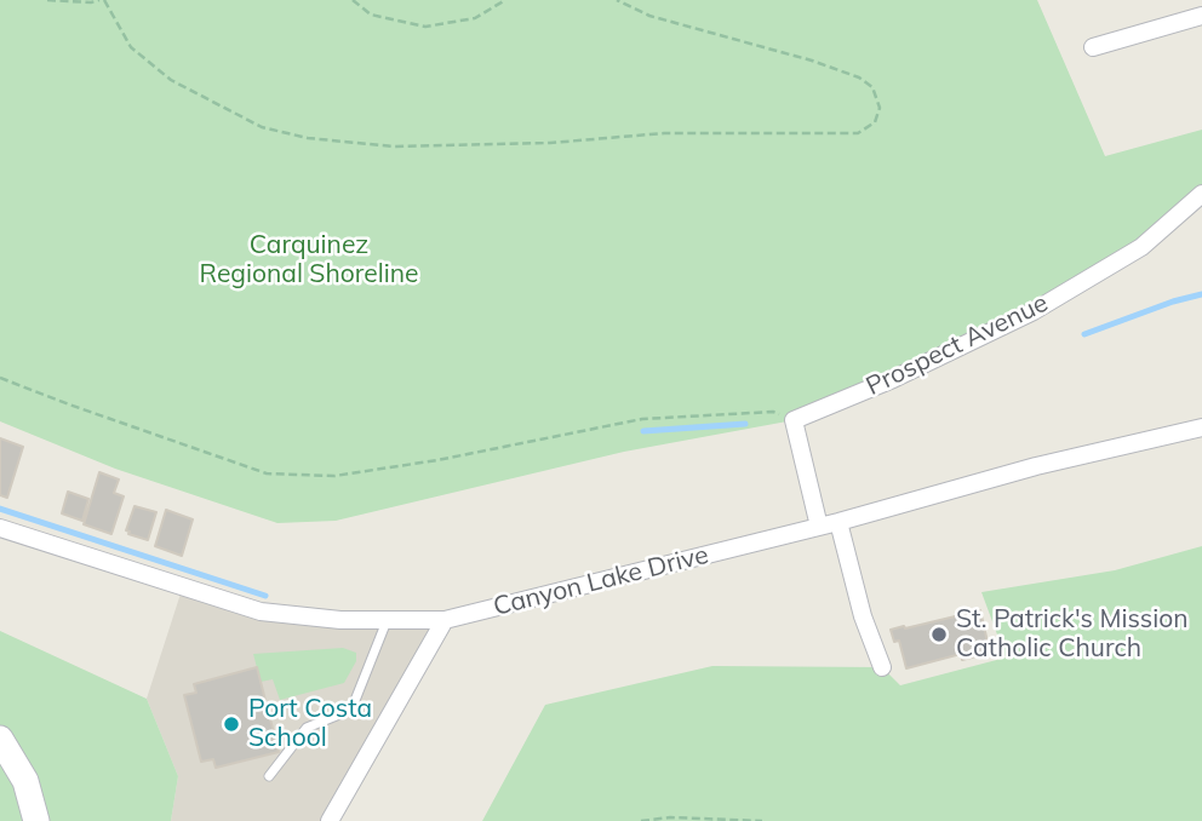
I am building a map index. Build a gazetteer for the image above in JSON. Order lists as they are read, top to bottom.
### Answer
{
  "streets": {
    "street": ["Prospect Avenue", "Canyon Lake Drive"]
  },
  "parks": ["Carquinez Regional Shoreline"],
  "places": ["St. Patrick's Mission Catholic Church", "Port Costa School"]
}
